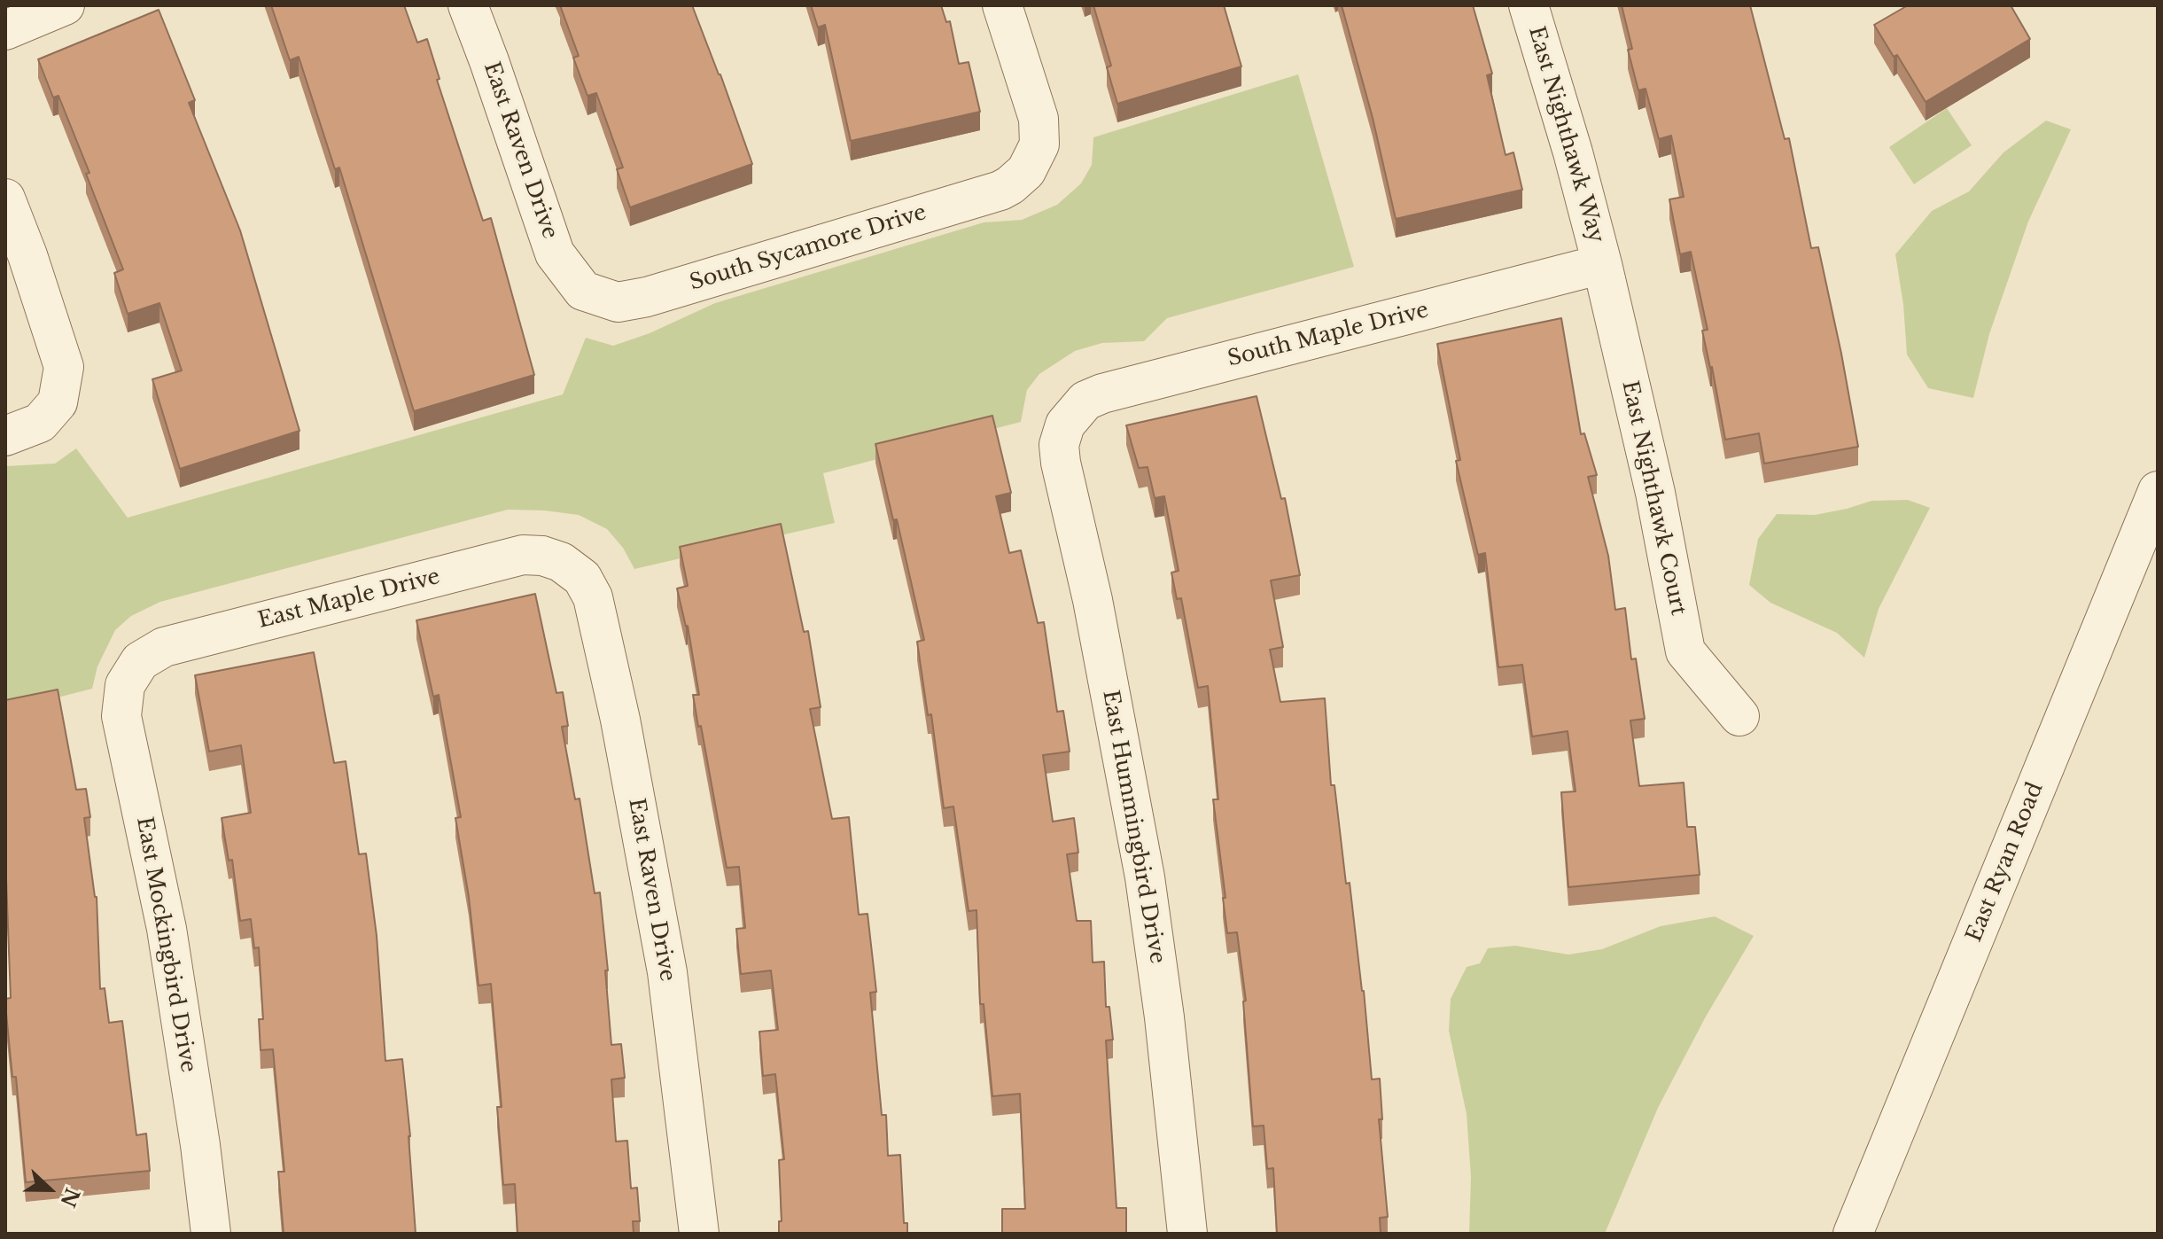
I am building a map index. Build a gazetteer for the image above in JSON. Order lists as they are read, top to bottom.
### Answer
{
  "streets": {
    "street": [
      "East Nighthawk Way",
      "East Raven Drive",
      "South Sycamore Drive",
      "South Maple Drive",
      "East Nighthawk Court",
      "East Maple Drive",
      "East Hummingbird Drive",
      "East Ryan Road",
      "East Mockingbird Drive"
    ]
  },
  "crossings": [
    ["East Nighthawk Way", "South Maple Drive"],
    ["East Nighthawk Way", "East Nighthawk Court"],
    ["East Raven Drive", "South Sycamore Drive"],
    ["East Raven Drive", "East Maple Drive"],
    ["South Maple Drive", "East Nighthawk Court"],
    ["South Maple Drive", "East Hummingbird Drive"],
    ["East Maple Drive", "East Mockingbird Drive"]
  ],
  "north": "right"
}
